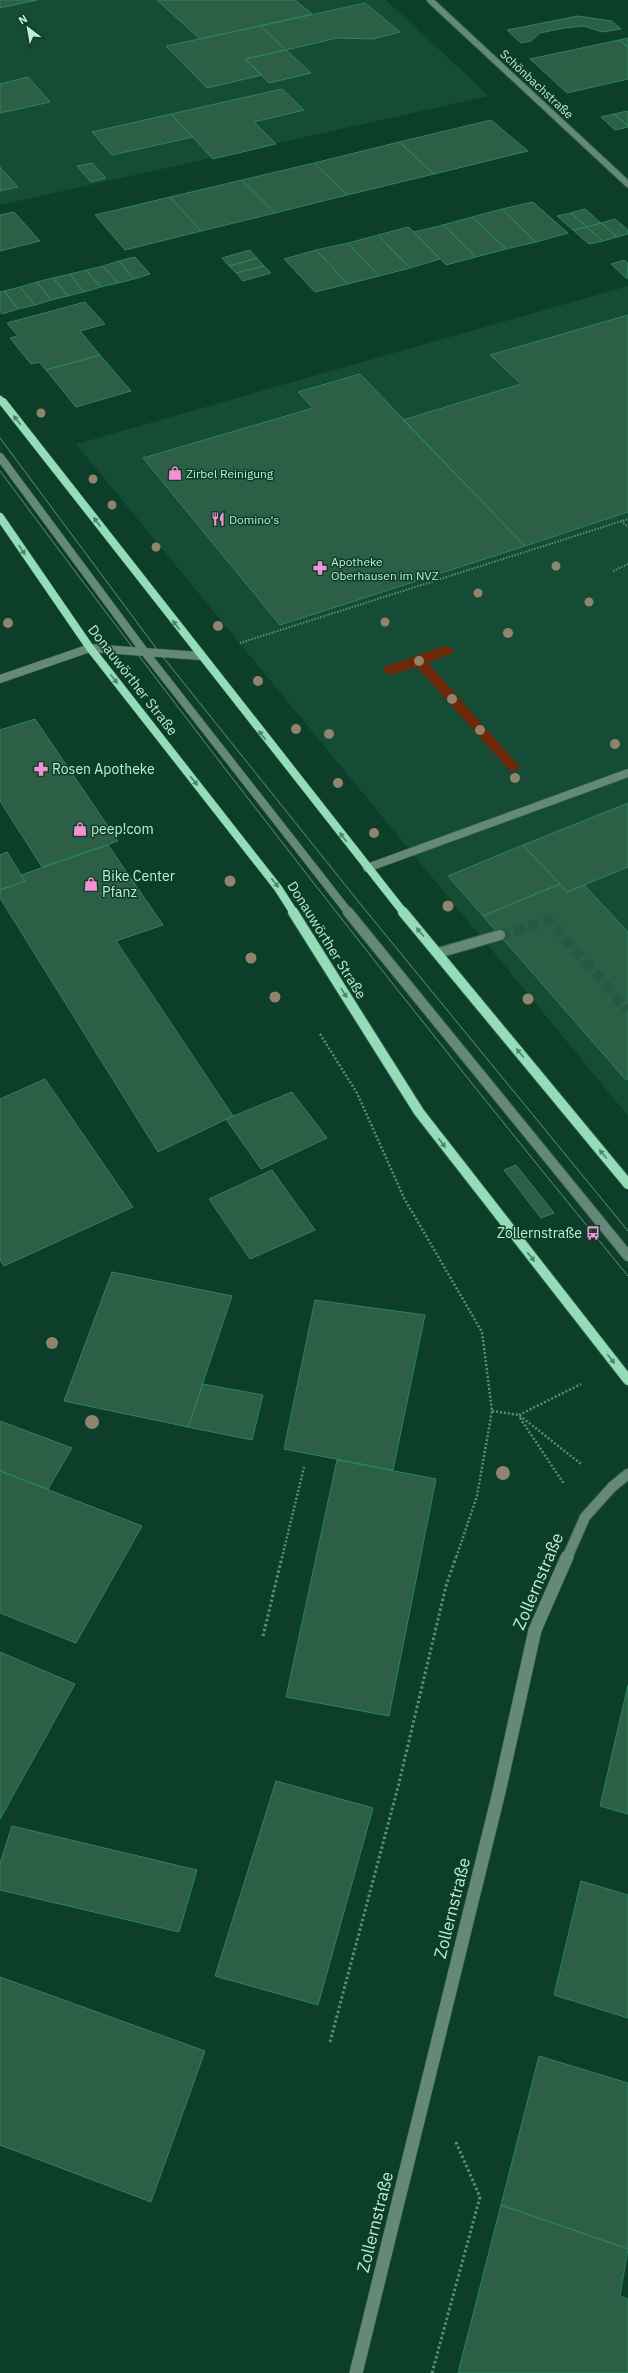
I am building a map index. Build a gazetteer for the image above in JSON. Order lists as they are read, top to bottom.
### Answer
{
  "streets": {
    "main road": ["Donauwörther Straße"],
    "street": ["Schönbachstraße", "Zollernstraße"]
  },
  "places": {
    "shop": ["Zirbel Reinigung", "peep!com", "Bike Center Pfanz"],
    "restaurant": ["Domino's"],
    "pharmacy": ["Apotheke Oberhausen im NVZ", "Rosen Apotheke"],
    "bus stop": ["Zollernstraße"]
  },
  "north": "top left"
}
